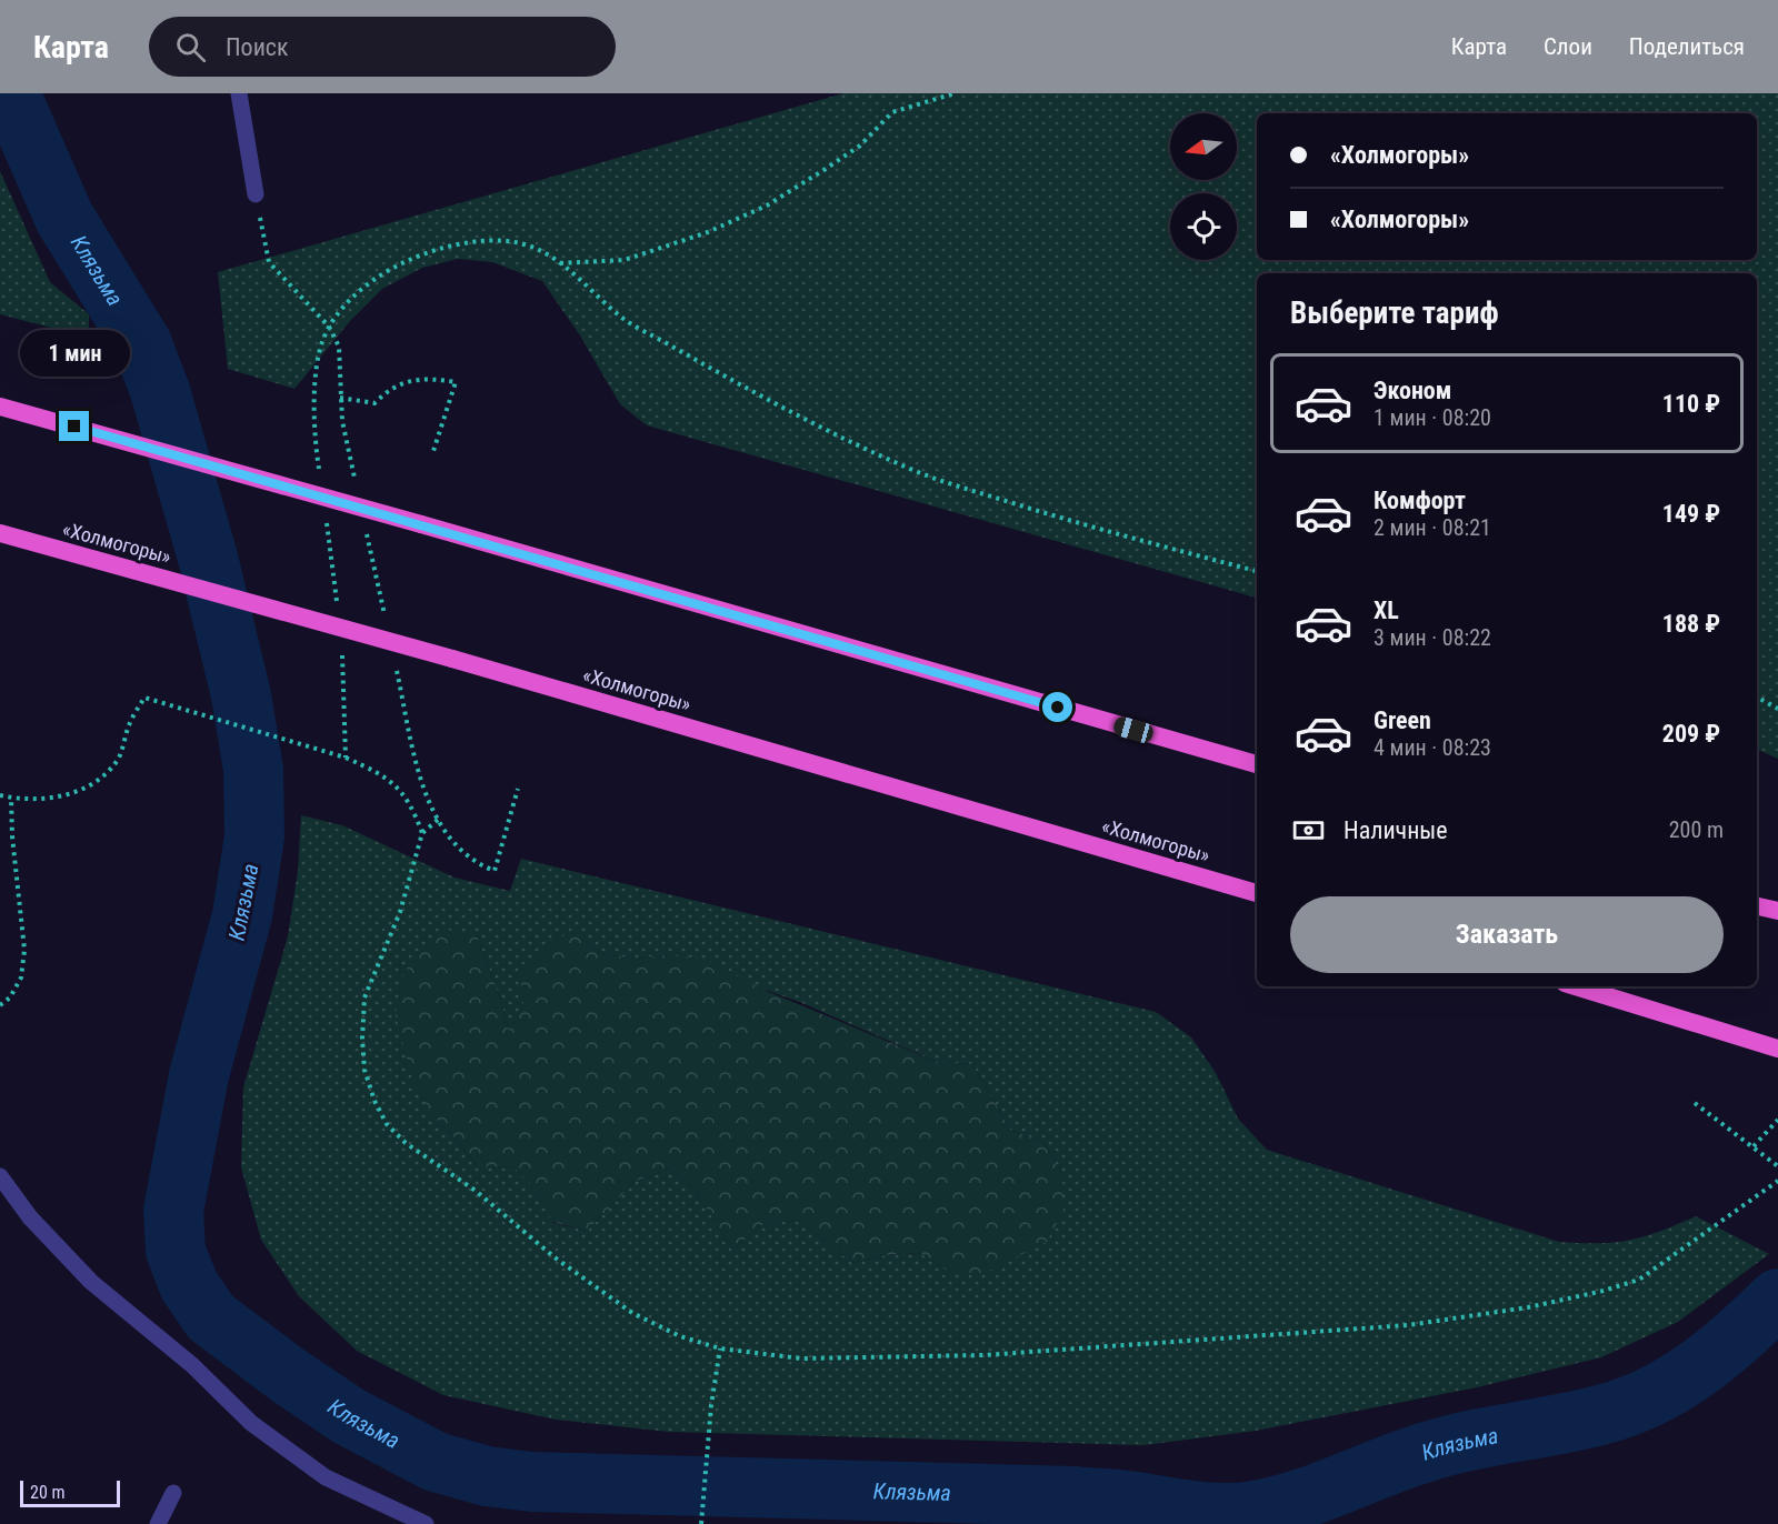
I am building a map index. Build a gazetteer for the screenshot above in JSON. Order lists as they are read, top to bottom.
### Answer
{
  "streets": {
    "highway": ["«Холмогоры»"]
  },
  "water": ["Клязьма"],
  "scale_bar": "20 m",
  "north": "left",
  "page": {
    "header": "Карта",
    "search": "Поиск",
    "nav": ["Карта", "Слои", "Поделиться"],
    "banner": ["«Холмогоры»", "«Холмогоры»"],
    "heading": "Выберите тариф",
    "bubble": "1 мин",
    "list": [
      {
        "name": "Эконом",
        "note": "1 мин · 08:20",
        "value": "110 ₽"
      },
      {
        "name": "Комфорт",
        "note": "2 мин · 08:21",
        "value": "149 ₽"
      },
      {
        "name": "XL",
        "note": "3 мин · 08:22",
        "value": "188 ₽"
      },
      {
        "name": "Green",
        "note": "4 мин · 08:23",
        "value": "209 ₽"
      }
    ],
    "pay": ["Наличные", "200 m"],
    "buttons": "Заказать",
    "scale": "20 m"
  }
}
